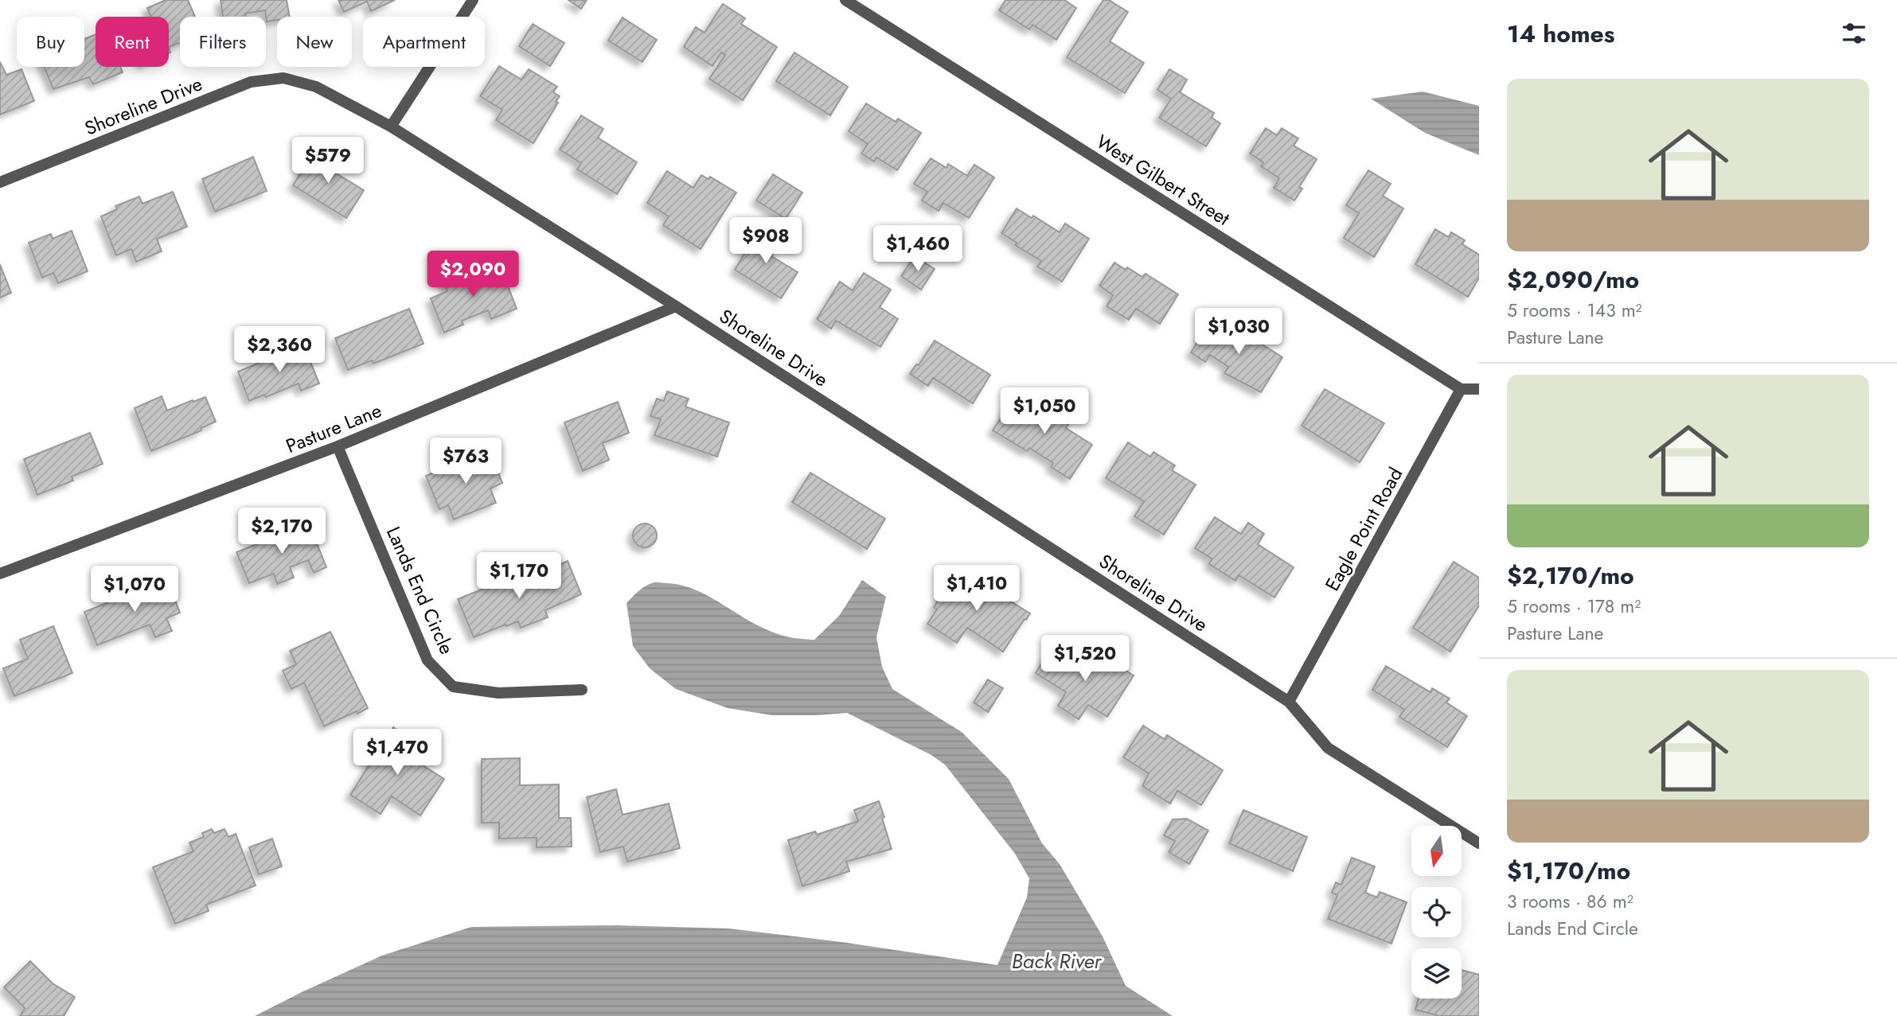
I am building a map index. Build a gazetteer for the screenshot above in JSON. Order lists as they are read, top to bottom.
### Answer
{
  "streets": {
    "street": [
      "Shoreline Drive",
      "West Gilbert Street",
      "Pasture Lane",
      "Eagle Point Road",
      "Lands End Circle"
    ]
  },
  "crossings": [
    ["Shoreline Drive", "Pasture Lane"],
    ["Shoreline Drive", "Eagle Point Road"],
    ["West Gilbert Street", "Eagle Point Road"],
    ["Pasture Lane", "Lands End Circle"]
  ],
  "water": ["Back River"],
  "north": "bottom",
  "page": {
    "heading": "14 homes",
    "chip": [
      "Buy",
      "Rent",
      "Filters",
      "New",
      "Apartment"
    ],
    "list": [
      {
        "name": "$2,090/mo",
        "note": "5 rooms · 143 m² · Pasture Lane"
      },
      {
        "name": "$2,170/mo",
        "note": "5 rooms · 178 m² · Pasture Lane"
      },
      {
        "name": "$1,170/mo",
        "note": "3 rooms · 86 m² · Lands End Circle"
      }
    ],
    "price": [
      "$579",
      "$908",
      "$1,460",
      "$2,090",
      "$1,030",
      "$2,360",
      "$1,050",
      "$763",
      "$2,170",
      "$1,170",
      "$1,410",
      "$1,070",
      "$1,520",
      "$1,470"
    ]
  }
}
